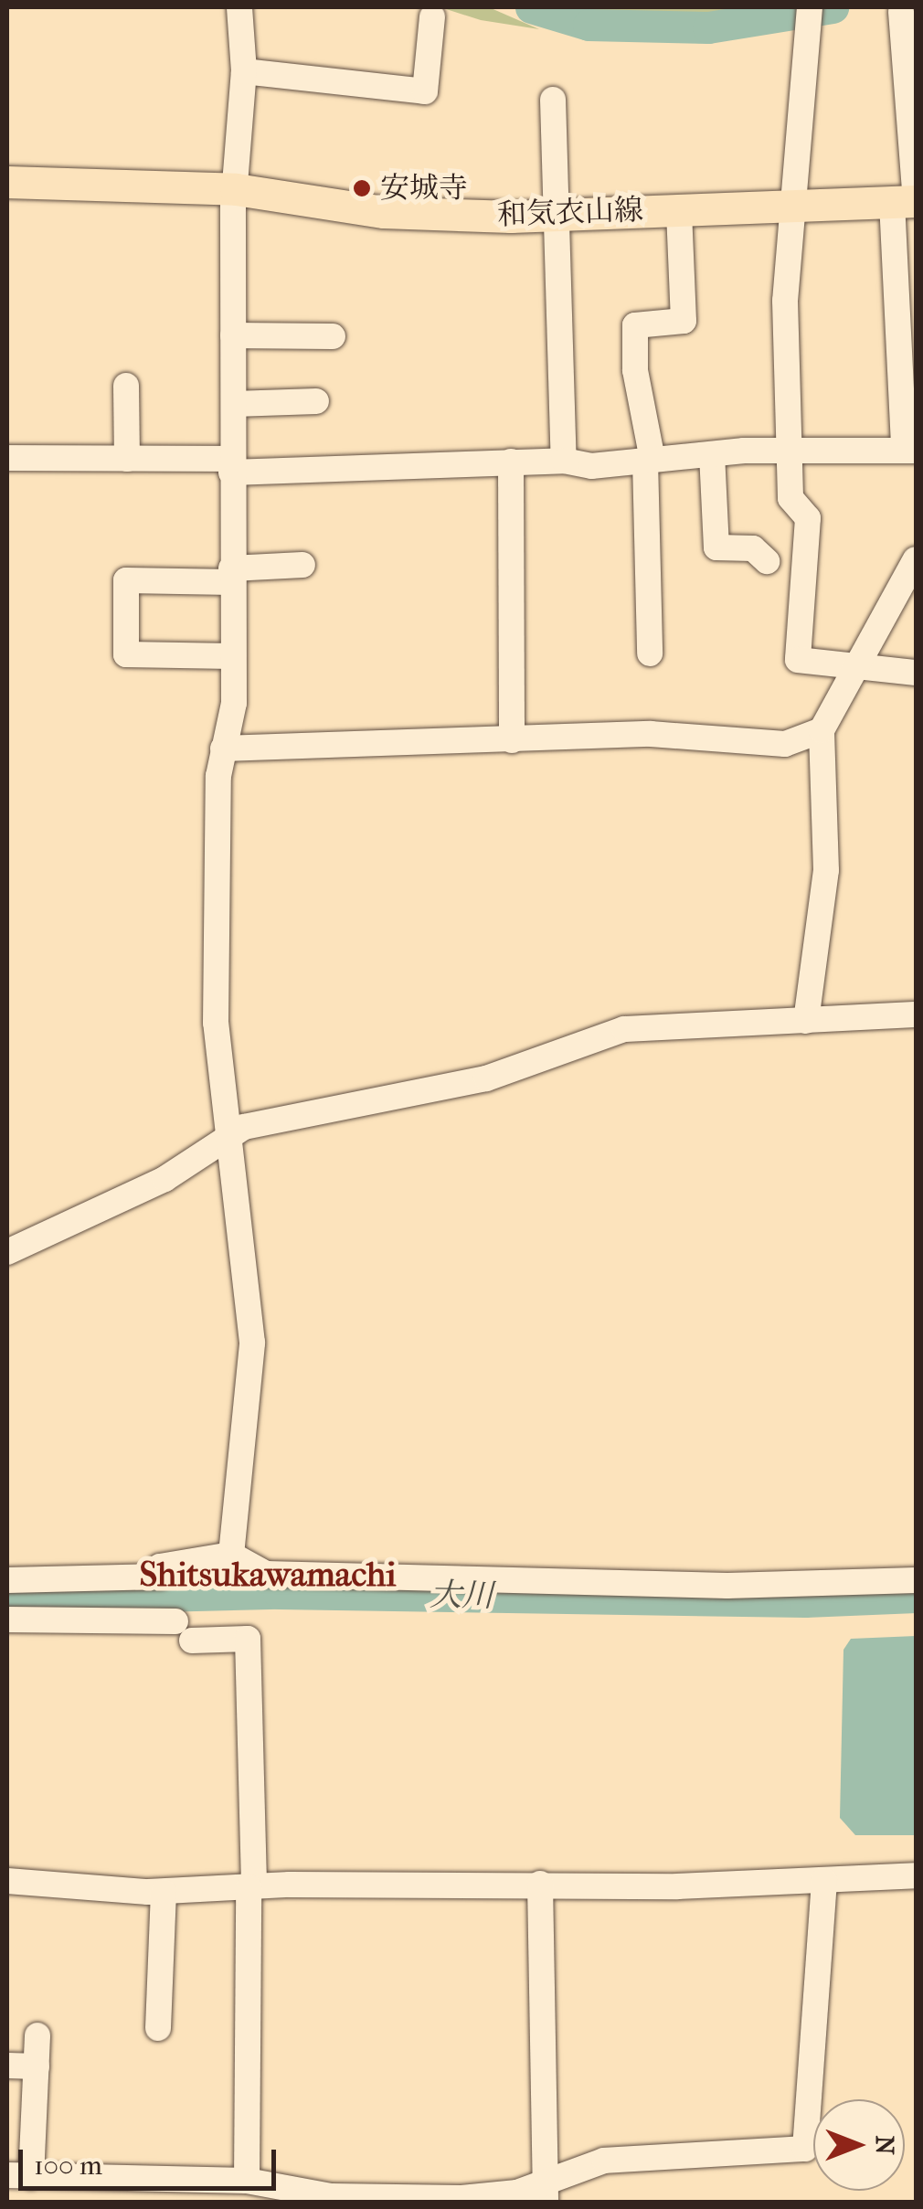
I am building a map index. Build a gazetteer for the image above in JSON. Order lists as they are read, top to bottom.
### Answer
{
  "streets": {
    "main road": ["和気衣山線"]
  },
  "districts": ["Shitsukawamachi"],
  "water": ["大川"],
  "places": ["安城寺"],
  "scale_bar": "100 m",
  "north": "right"
}
